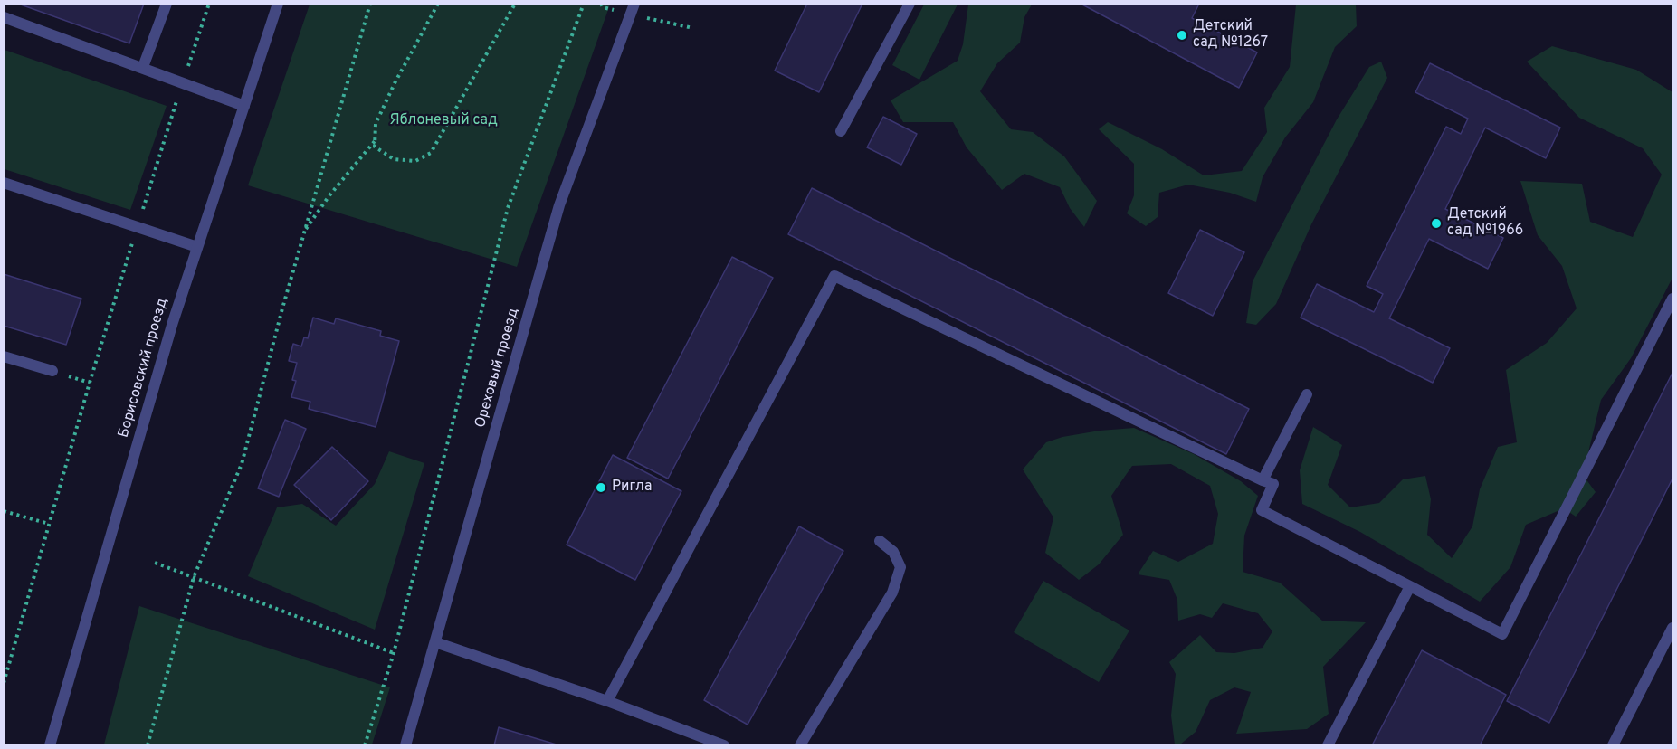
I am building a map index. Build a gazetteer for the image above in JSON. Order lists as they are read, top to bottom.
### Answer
{
  "streets": {
    "street": ["Борисовский проезд", "Ореховый проезд"]
  },
  "parks": ["Яблоневый сад"],
  "places": ["Детский сад №1267", "Детский сад №1966", "Ригла"]
}
